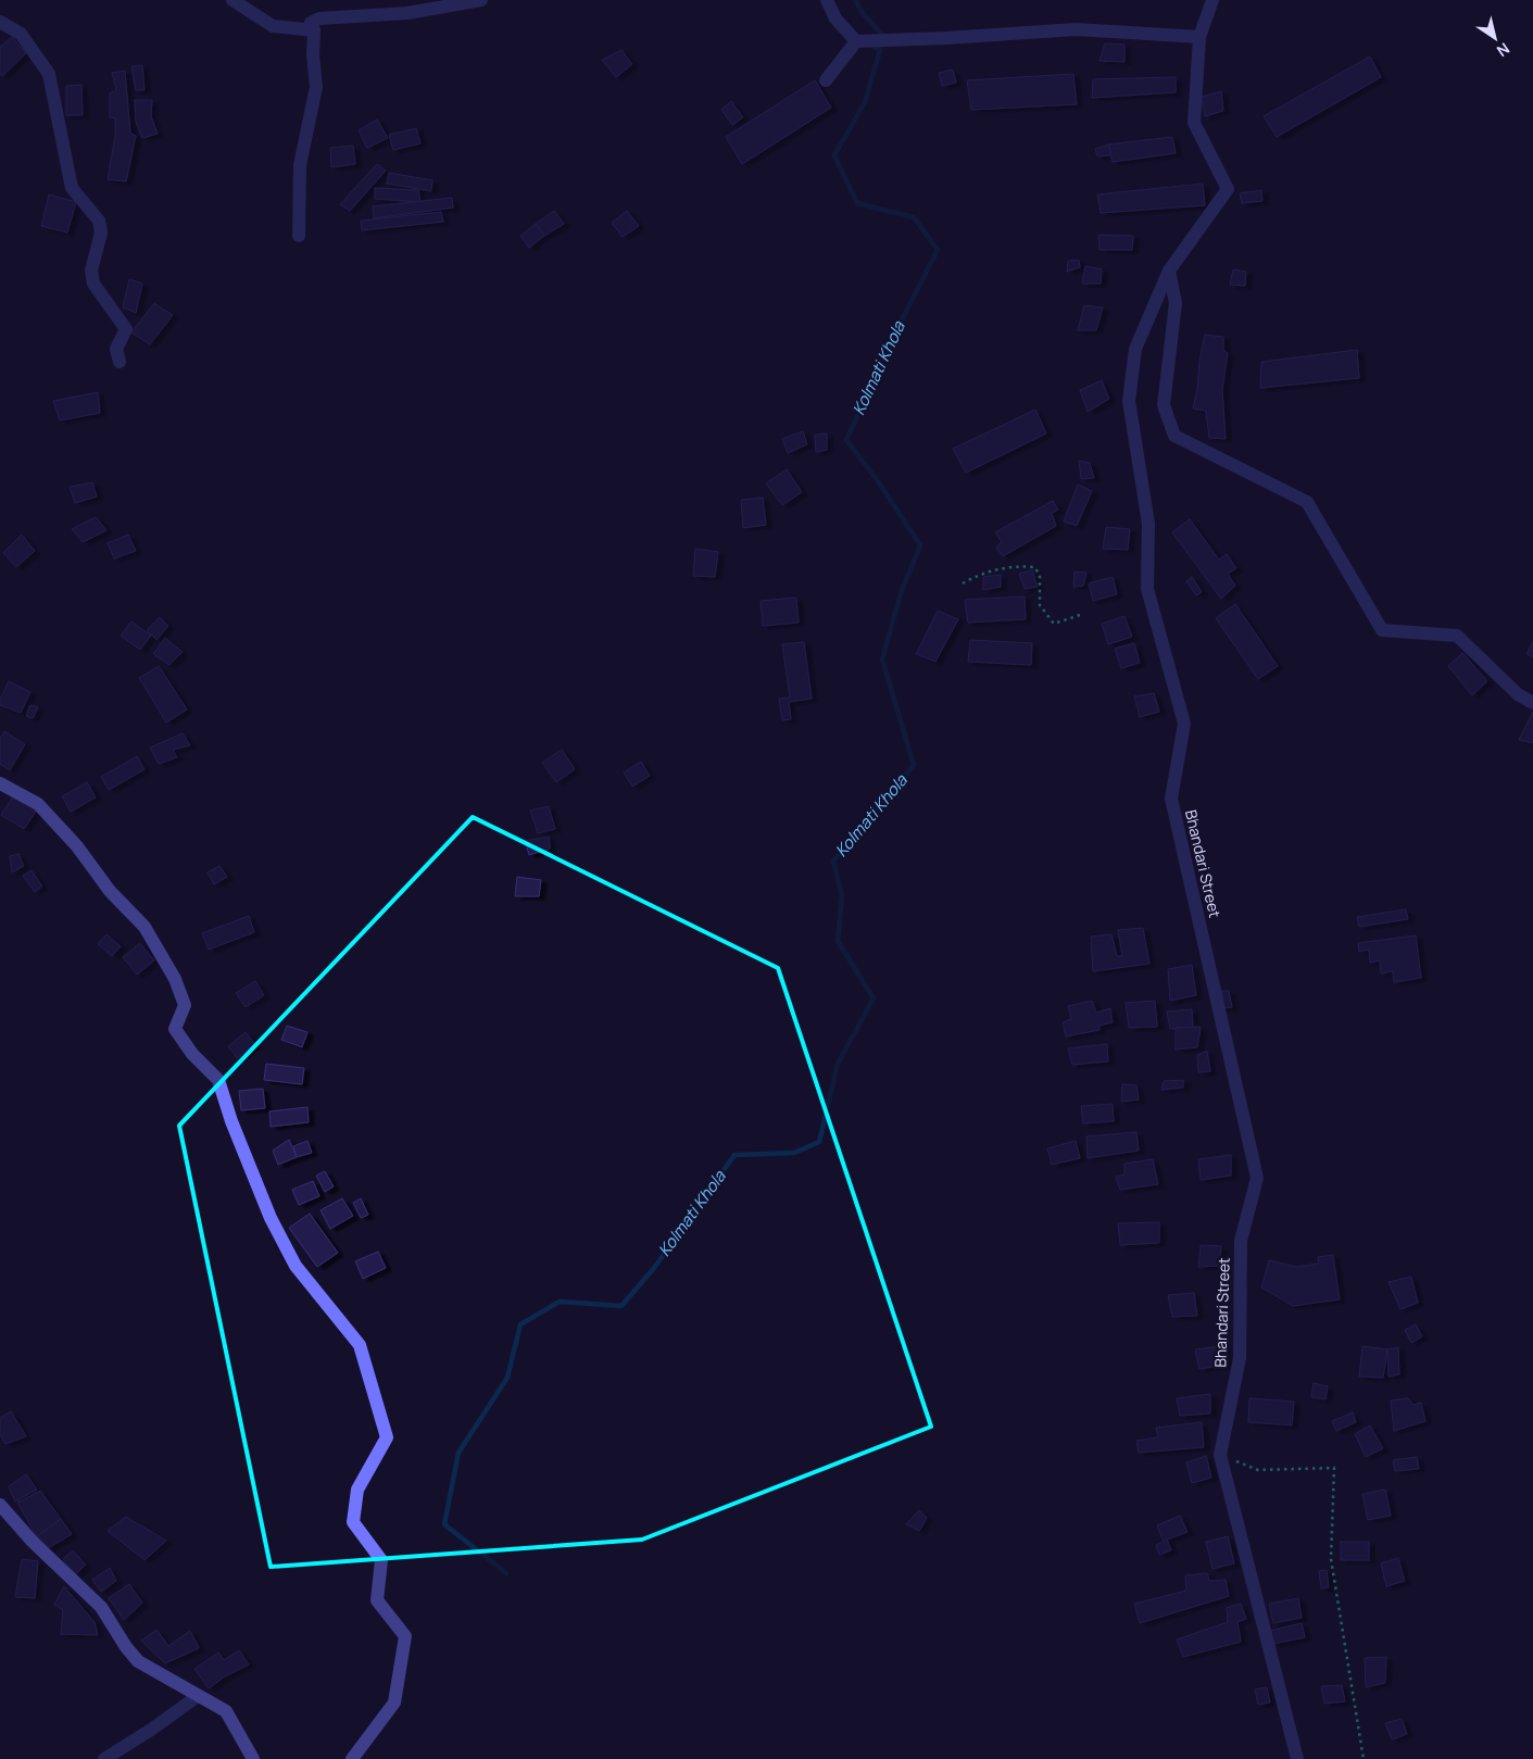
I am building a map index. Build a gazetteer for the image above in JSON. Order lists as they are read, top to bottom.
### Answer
{
  "streets": {
    "street": ["Bhandari Street"]
  },
  "water": ["Kolmati Khola"],
  "north": "bottom right"
}
